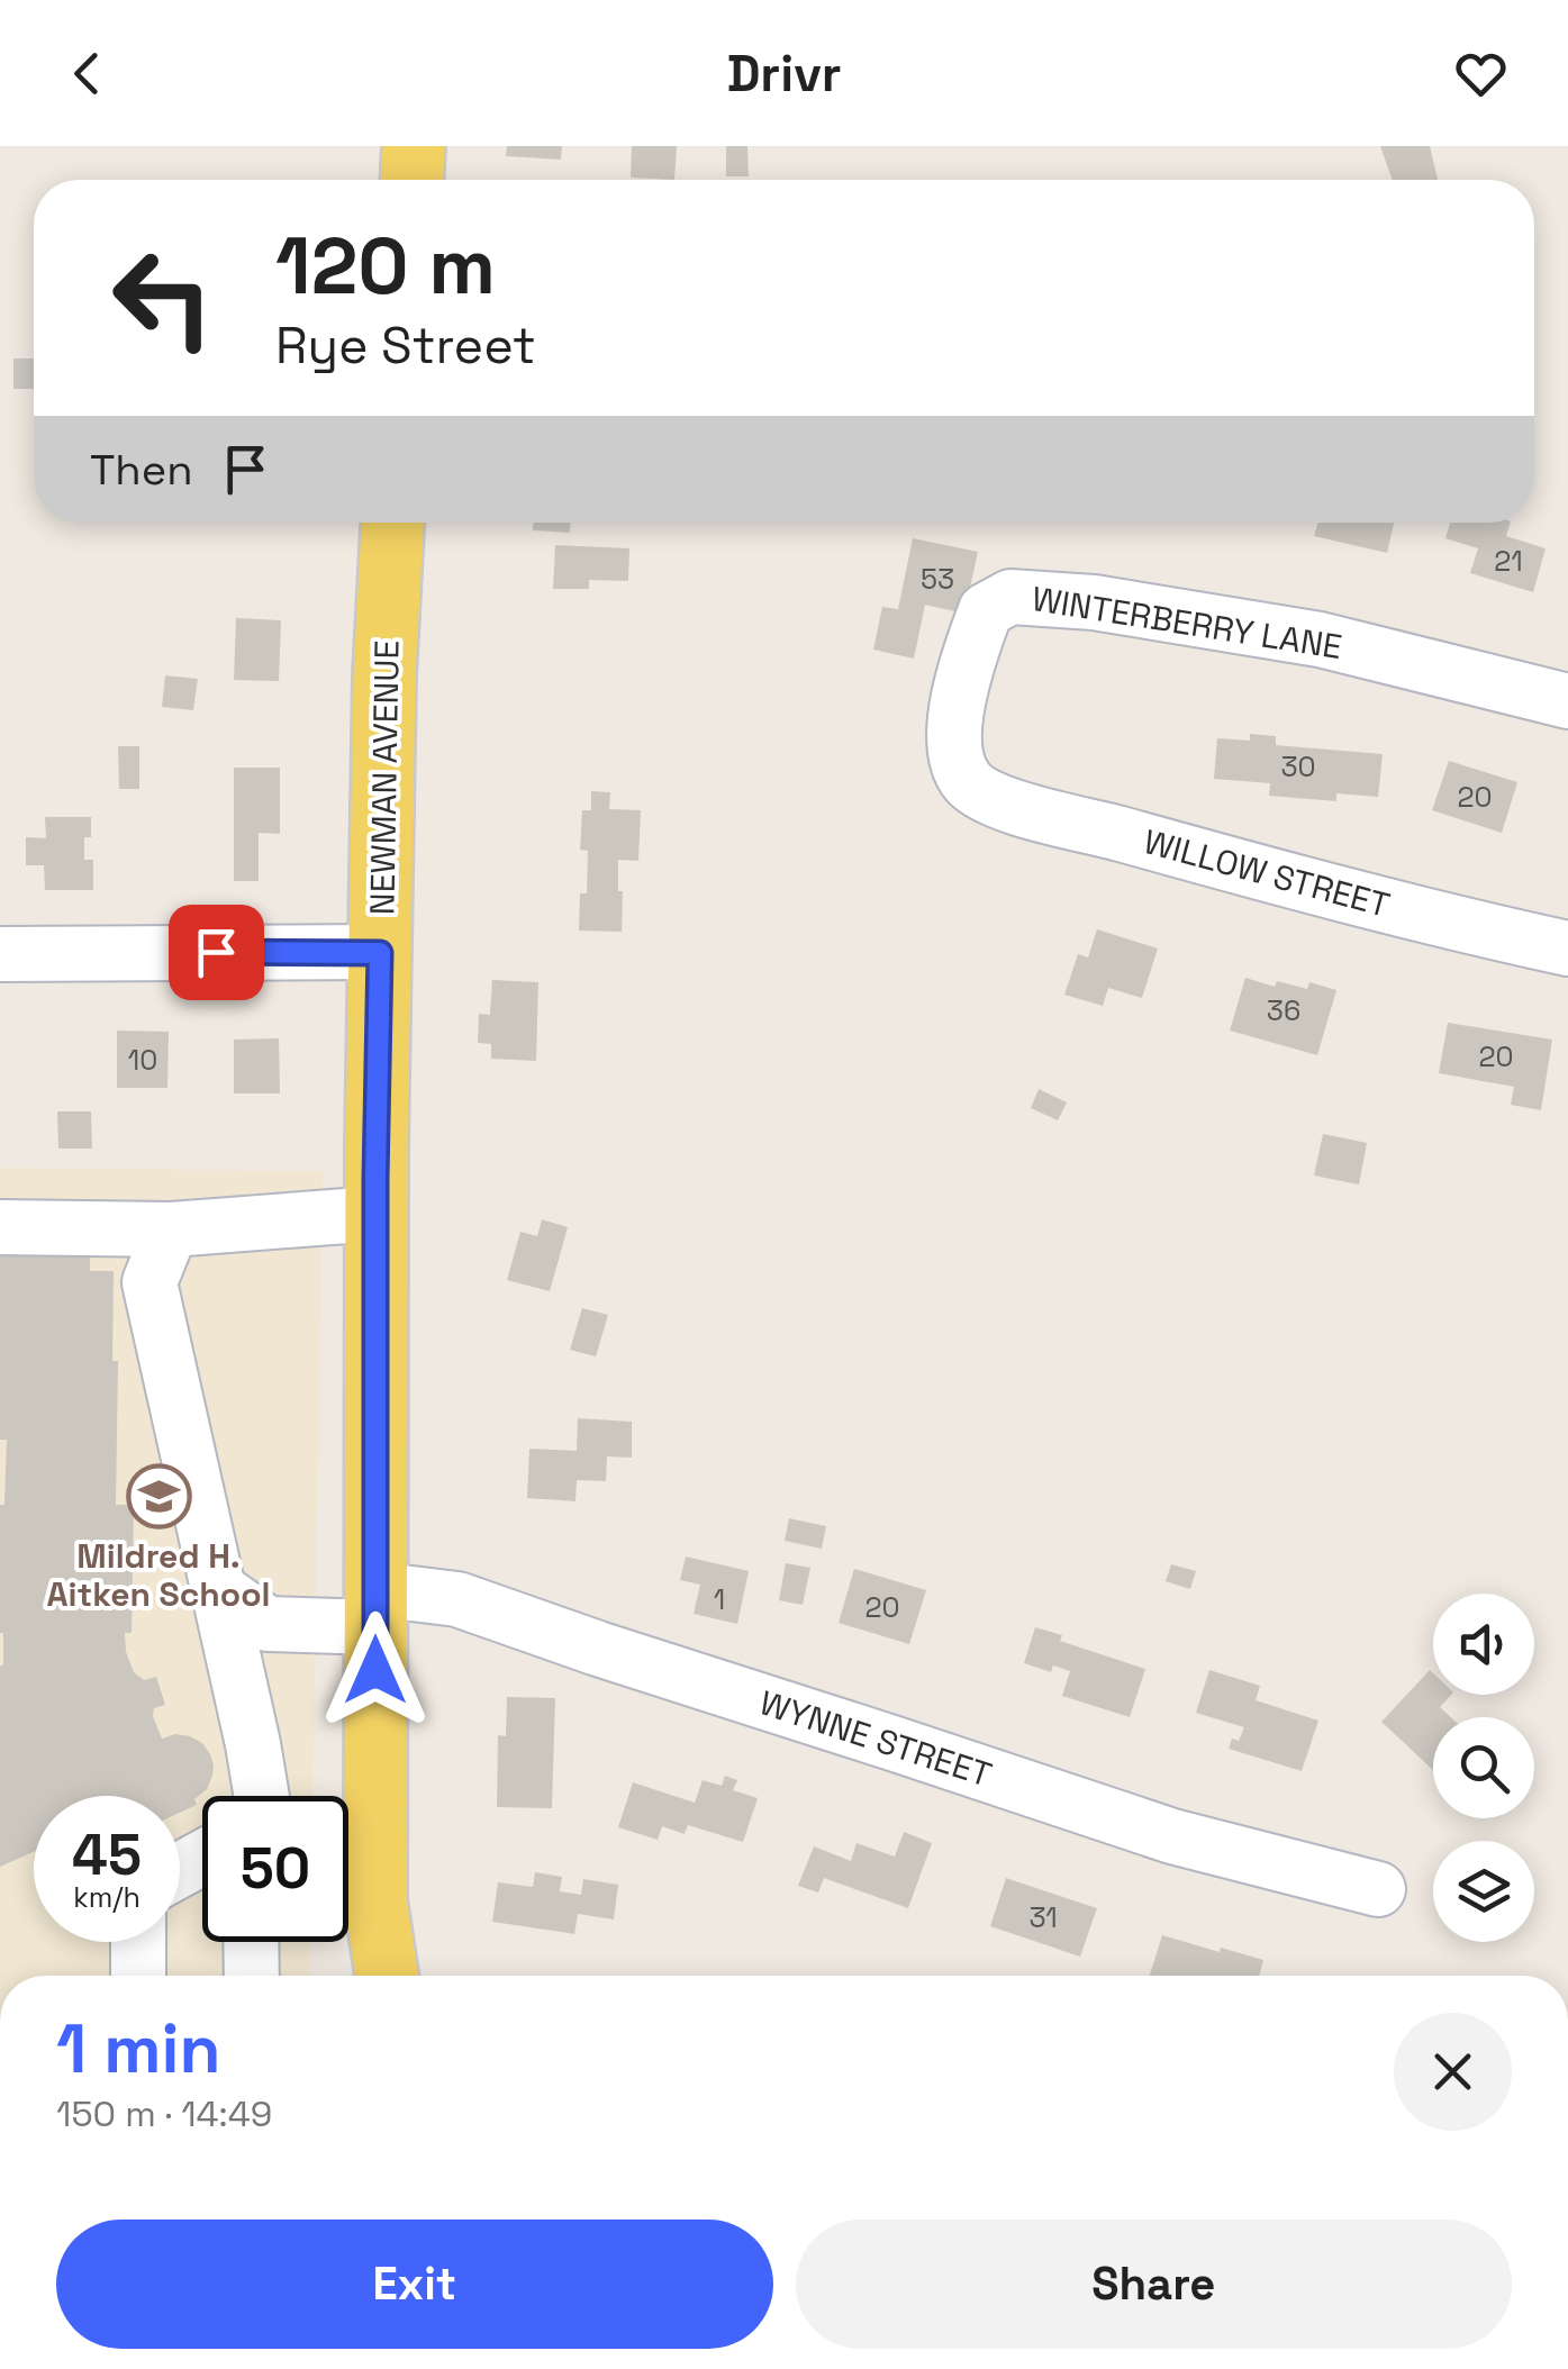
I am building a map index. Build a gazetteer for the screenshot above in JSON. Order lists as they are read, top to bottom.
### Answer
{
  "streets": {
    "main road": ["NEWMAN AVENUE"],
    "street": ["WINTERBERRY LANE", "WILLOW STREET", "WYNNE STREET"]
  },
  "crossings": [
    ["WINTERBERRY LANE", "WILLOW STREET"],
    ["NEWMAN AVENUE", "WYNNE STREET"]
  ],
  "places": {
    "school or university": ["Mildred H. Aitken School"]
  },
  "house_numbers": [
    "21",
    "53",
    "30",
    "20",
    "36",
    "20",
    "10",
    "1",
    "20",
    "31"
  ],
  "page": {
    "header": "Drivr",
    "turn": ["120 m", "Rye Street"],
    "then": "Then",
    "speed": "45 km/h",
    "limit": "50",
    "heading": ["1 min", "150 m · 14:49"],
    "buttons": ["Exit", "Share"]
  }
}
